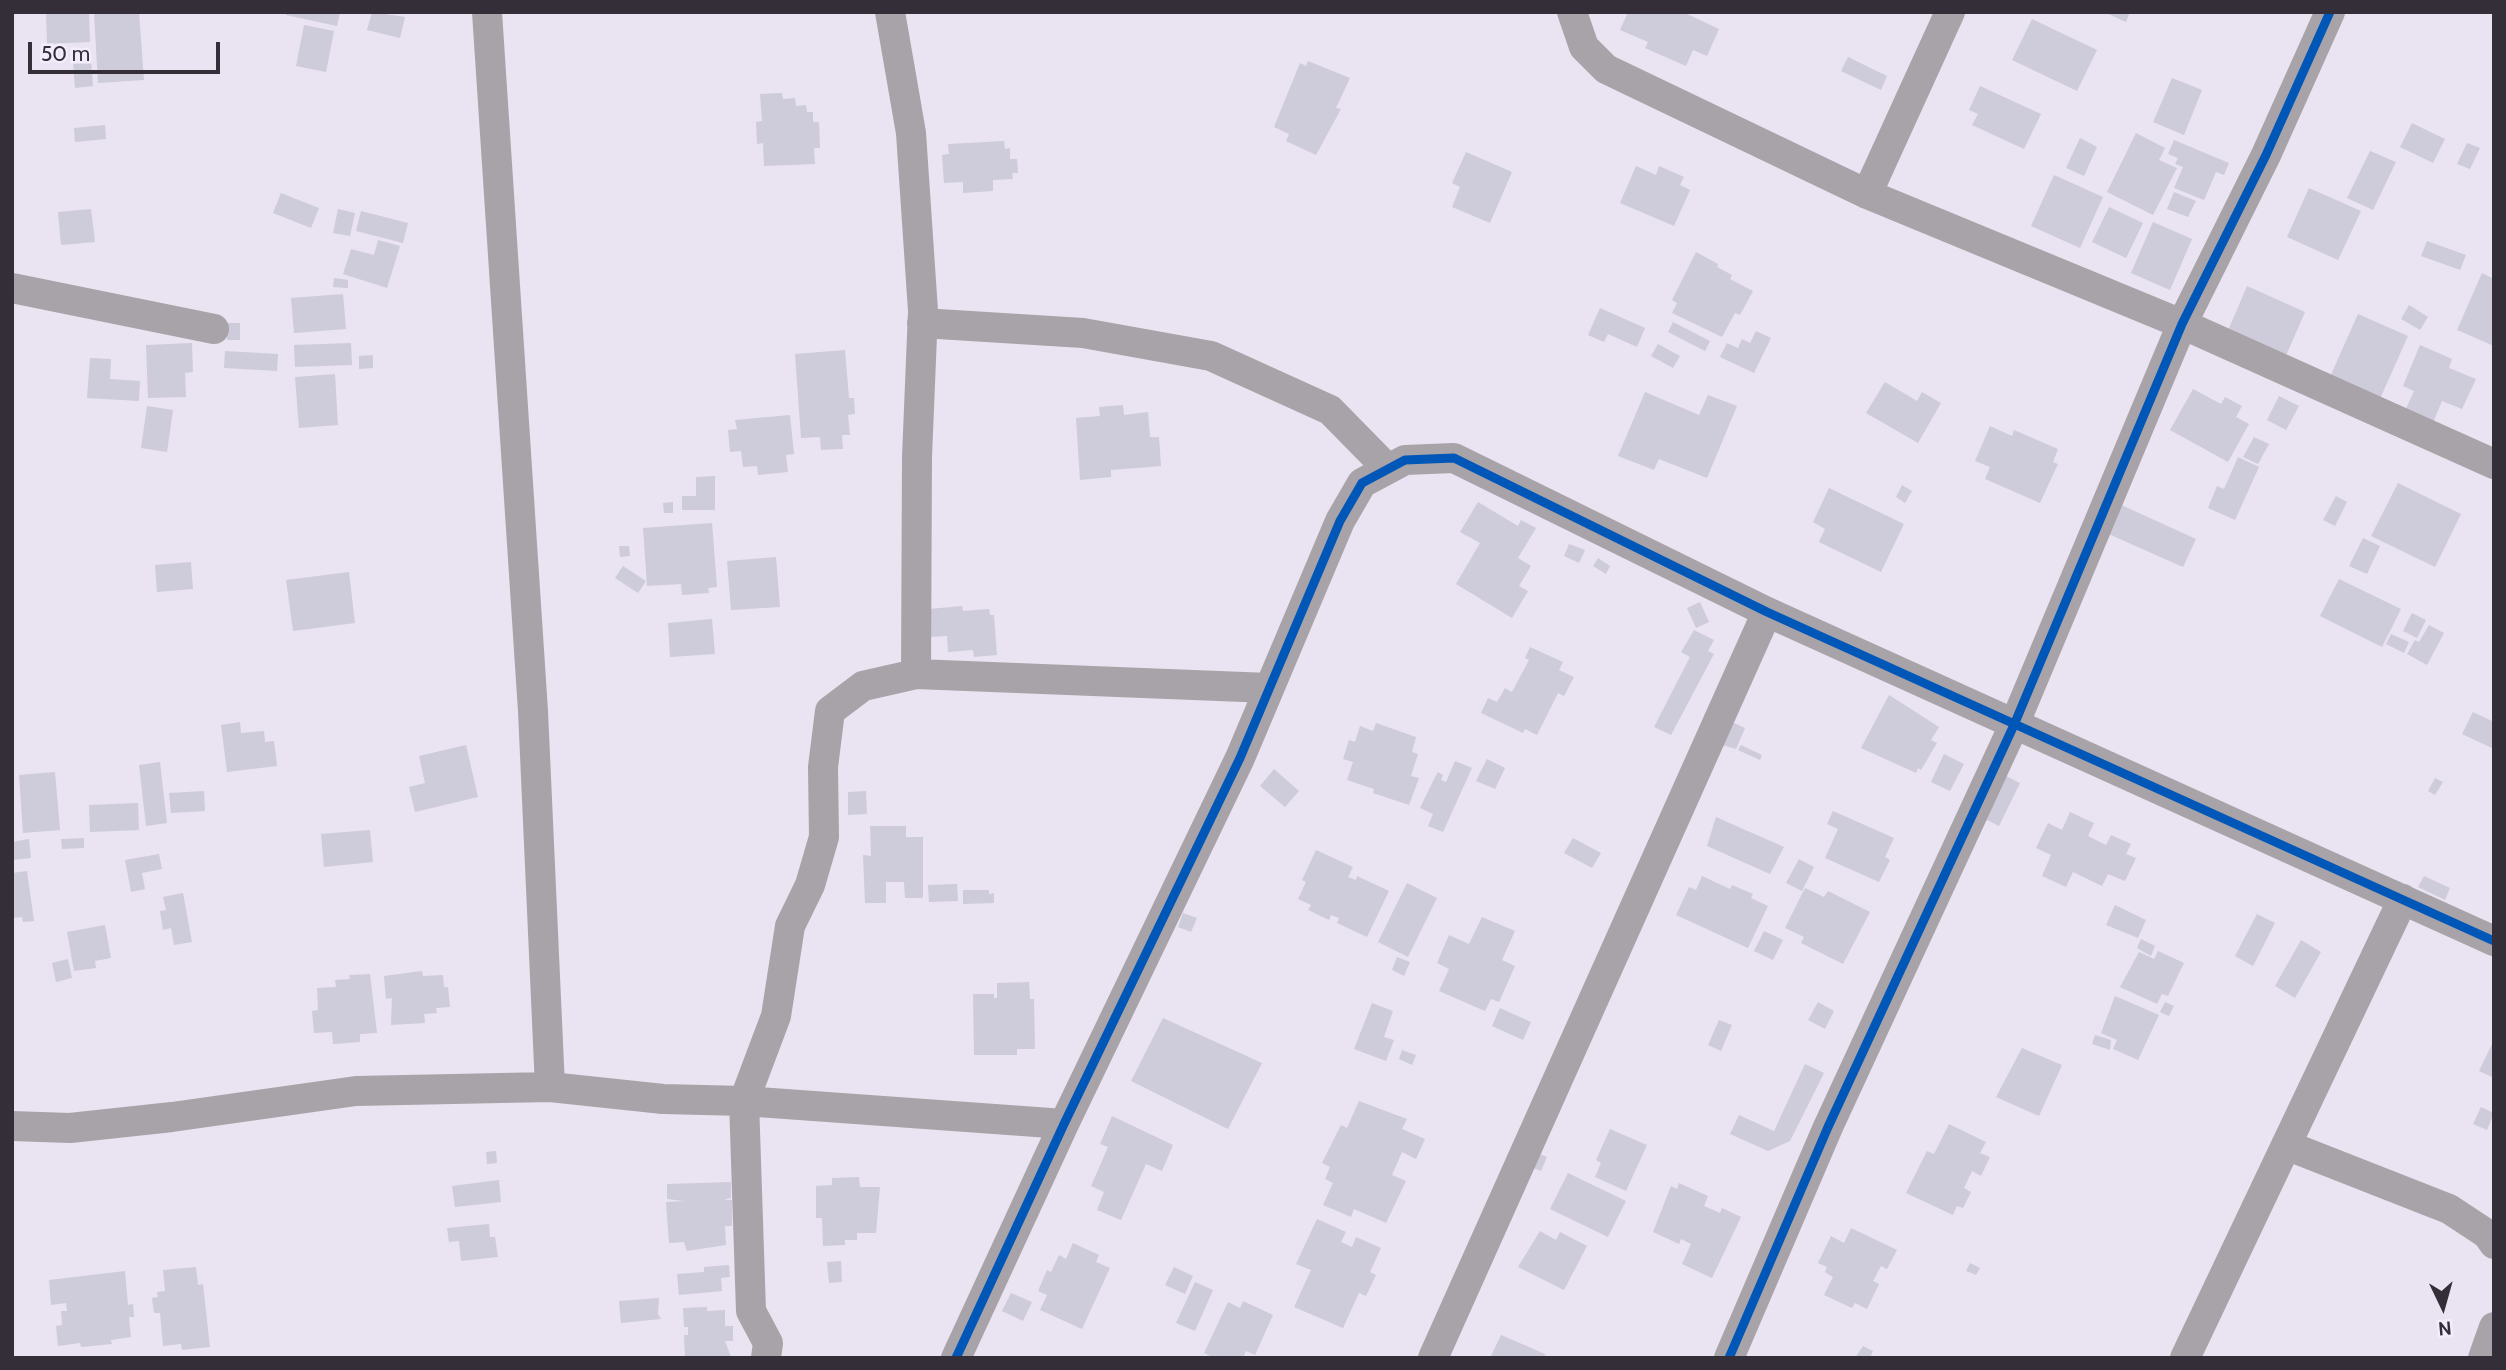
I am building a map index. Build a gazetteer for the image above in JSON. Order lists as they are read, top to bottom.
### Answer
{
  "scale_bar": "50 m",
  "north": "bottom"
}
